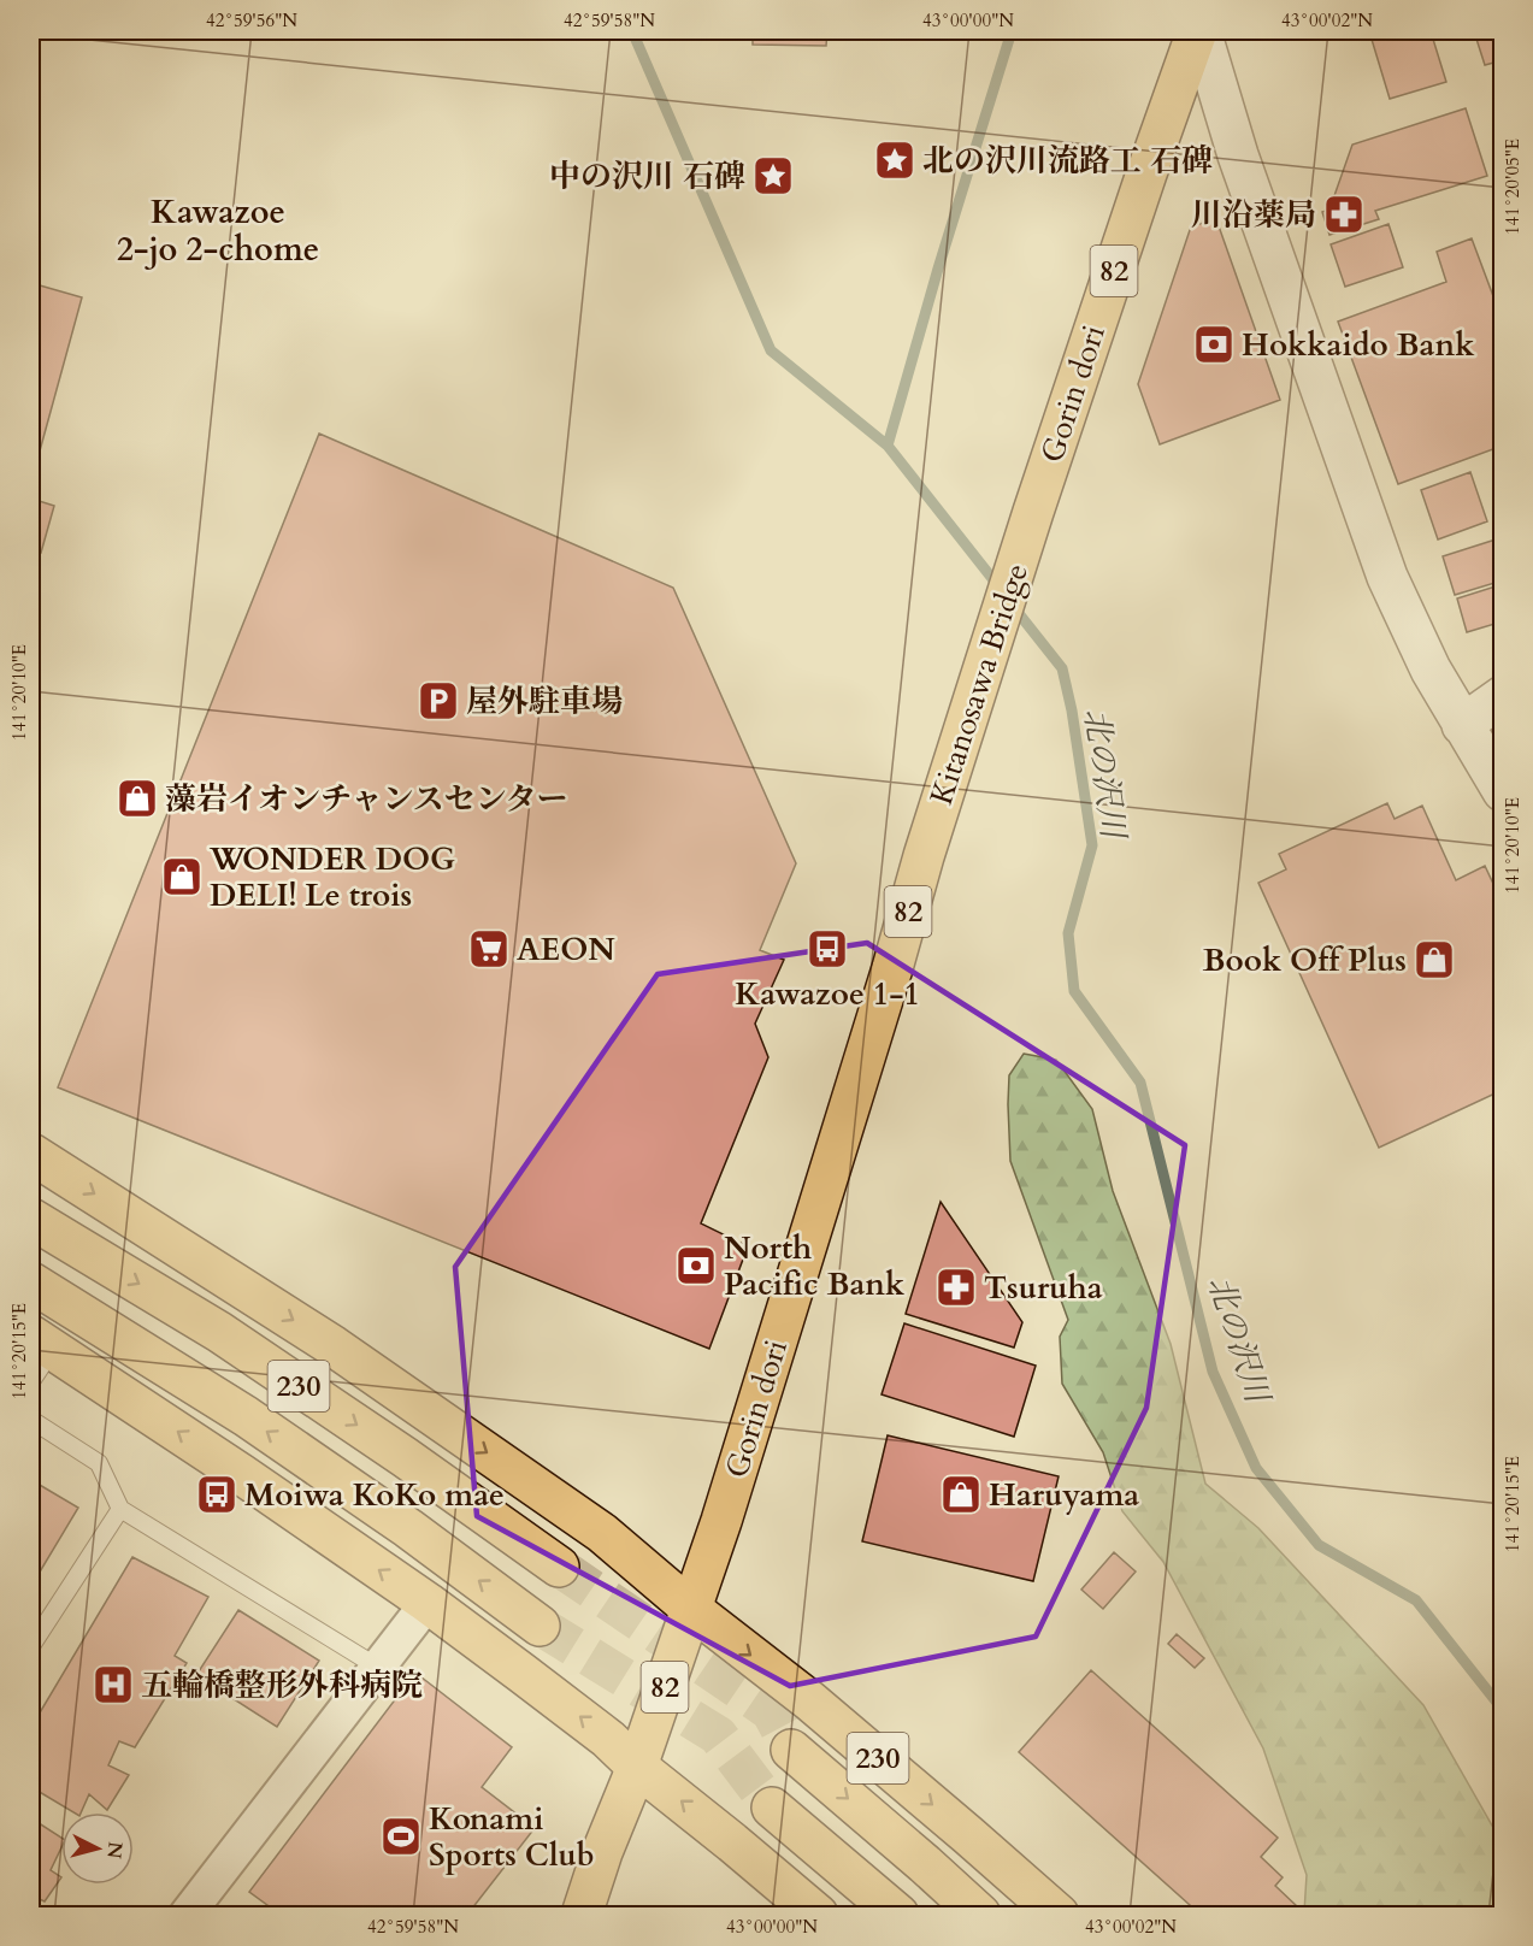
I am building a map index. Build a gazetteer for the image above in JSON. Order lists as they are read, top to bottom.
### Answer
{
  "streets": {
    "main road": [
      "82",
      "Gorin dori",
      "Kitanosawa Bridge",
      "230"
    ]
  },
  "crossings": [
    ["Gorin dori", "Kitanosawa Bridge"],
    ["Gorin dori", "230"]
  ],
  "districts": ["Kawazoe 2-jo 2-chome"],
  "water": ["北の沢川"],
  "places": {
    "place": ["北の沢川流路工 石碑", "中の沢川 石碑"],
    "pharmacy": ["川沿薬局", "Tsuruha"],
    "bank": ["Hokkaido Bank", "North Pacific Bank"],
    "parking": ["屋外駐車場"],
    "shop": [
      "藻岩イオンチャンスセンター",
      "WONDER DOG DELI! Le trois",
      "Book Off Plus",
      "Haruyama"
    ],
    "supermarket": ["AEON"],
    "bus stop": ["Kawazoe 1-1", "Moiwa KoKo mae"],
    "hospital": ["五輪橋整形外科病院"],
    "sports": ["Konami Sports Club"]
  },
  "north": "right",
  "coordinates": [
    "42°59'56\"N",
    "42°59'58\"N",
    "43°00'00\"N",
    "43°00'02\"N",
    "141°20'05\"E",
    "141°20'10\"E",
    "141°20'15\"E"
  ]
}
